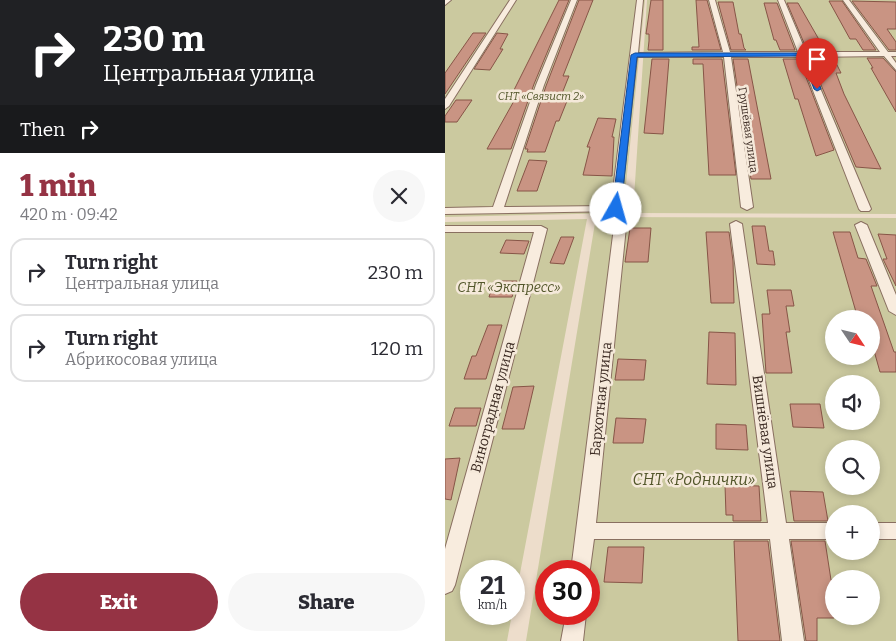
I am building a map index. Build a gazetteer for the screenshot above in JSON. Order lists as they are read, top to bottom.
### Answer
{
  "streets": {
    "street": [
      "Грушёвая улица",
      "Бархотная улица",
      "Виноградная улица",
      "Вишнёвая улица"
    ]
  },
  "parks": ["СНТ «Связист 2»", "СНТ «Экспресс»", "СНТ «Роднички»"],
  "north": "bottom right",
  "page": {
    "turn": ["230 m", "Центральная улица"],
    "then": "Then",
    "heading": ["1 min", "420 m · 09:42"],
    "list": [
      {
        "name": "Turn right",
        "note": "Центральная улица",
        "value": "230 m"
      },
      {
        "name": "Turn right",
        "note": "Абрикосовая улица",
        "value": "120 m"
      }
    ],
    "map_buttons": ["+", "−"],
    "speed": "21 km/h",
    "limit": "30",
    "buttons": ["Exit", "Share"]
  }
}
